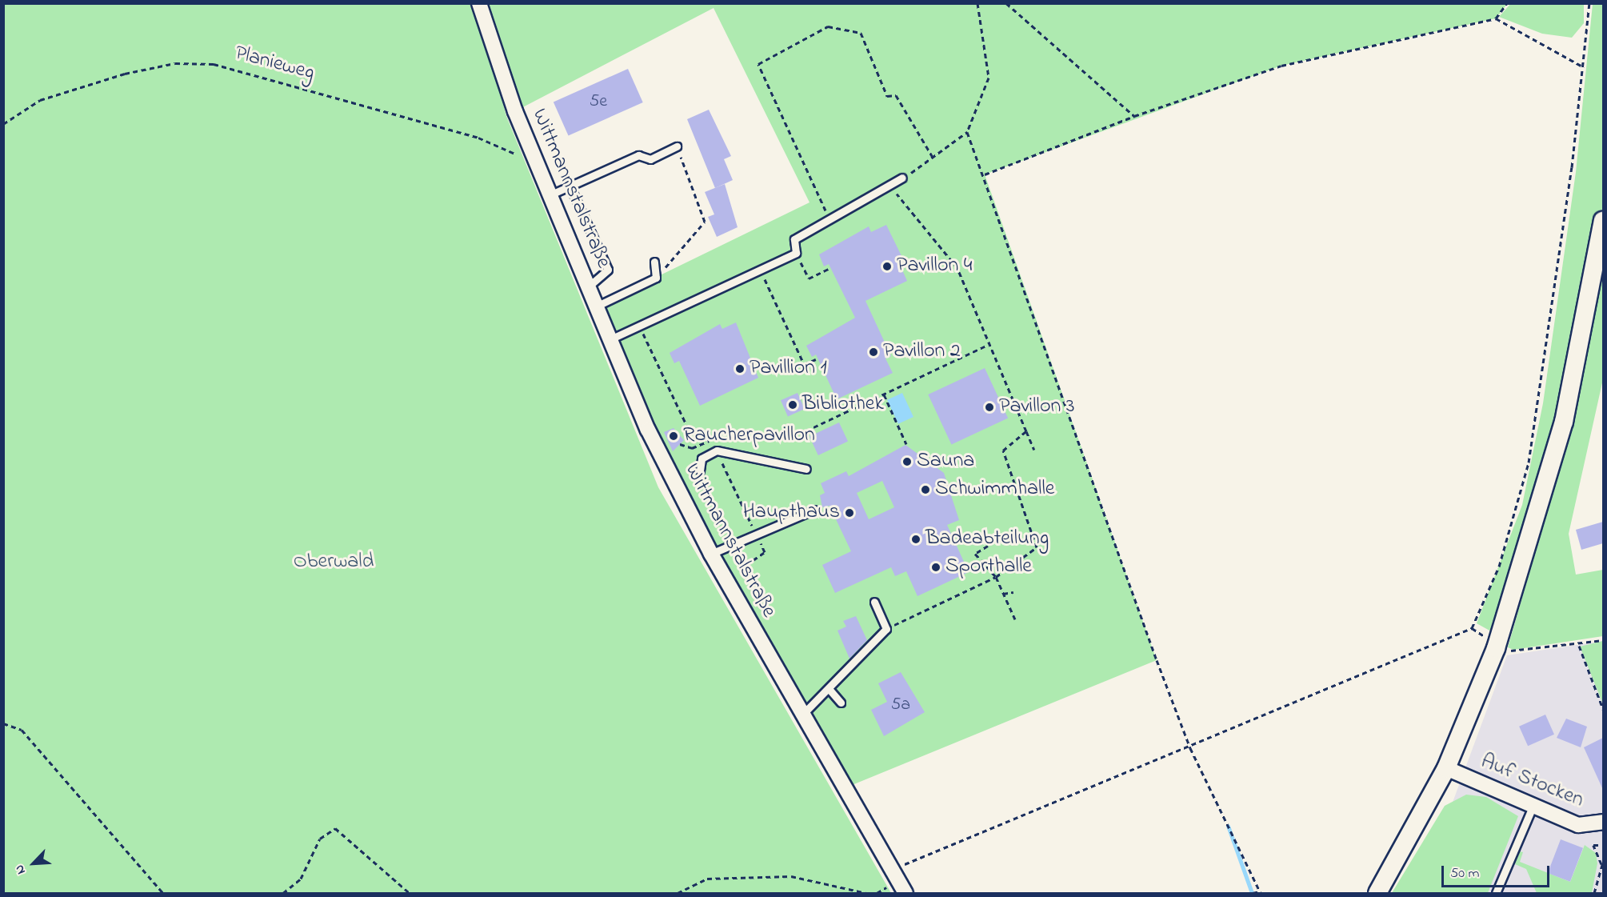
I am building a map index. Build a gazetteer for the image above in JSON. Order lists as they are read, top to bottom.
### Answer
{
  "streets": {
    "street": ["Wittmannstalstraße", "Auf Stocken"],
    "path": ["Planieweg"]
  },
  "crossings": [
    ["Planieweg", "Wittmannstalstraße"]
  ],
  "parks": ["Oberwald"],
  "places": [
    "Pavillon 4",
    "Pavillon 2",
    "Pavillion 1",
    "Bibliothek",
    "Pavillon 3",
    "Raucherpavillon",
    "Sauna",
    "Schwimmhalle",
    "Haupthaus",
    "Badeabteilung",
    "Sporthalle"
  ],
  "house_numbers": ["5e", "5a"],
  "scale_bar": "50 m",
  "north": "bottom left"
}
